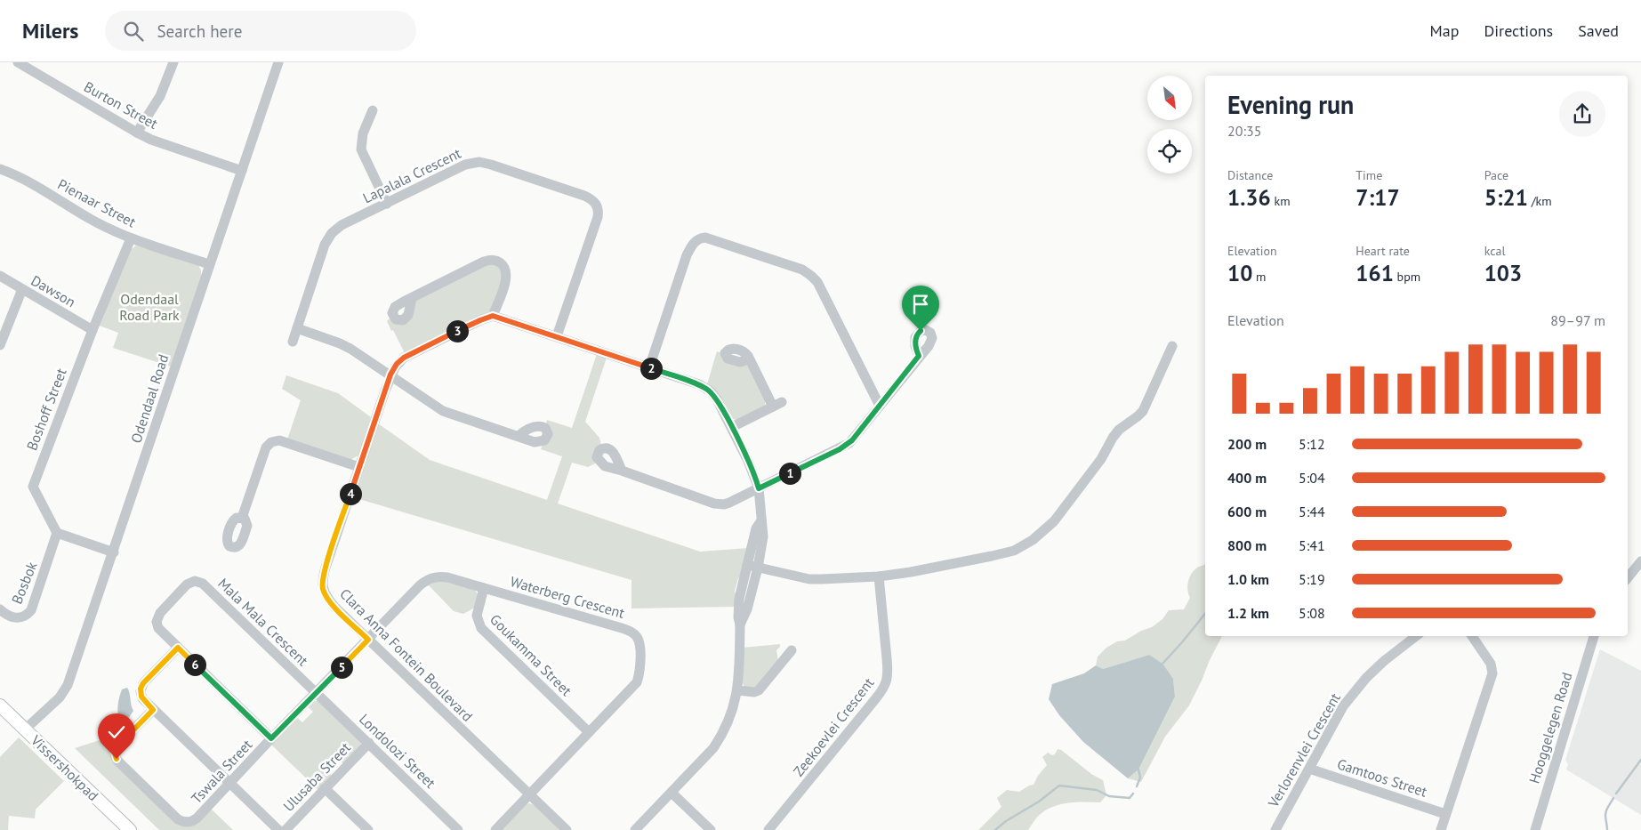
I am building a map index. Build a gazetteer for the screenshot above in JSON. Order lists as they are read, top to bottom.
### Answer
{
  "streets": {
    "main road": ["Vissershokpad"],
    "street": [
      "Burton Street",
      "Lapalala Crescent",
      "Pienaar Street",
      "Dawson",
      "Odendaal Road",
      "Boshoff Street",
      "Bosbok",
      "Waterberg Crescent",
      "Mala Mala Crescent",
      "Clara Anna Fontein Boulevard",
      "Goukamma Street",
      "Zeekoevlei Crescent",
      "Hooggelegen Road",
      "Verlorenvlei Crescent",
      "Londolozi Street",
      "Tswala Street",
      "Ulusaba Street",
      "Gamtoos Street"
    ]
  },
  "crossings": [
    ["Burton Street", "Odendaal Road"],
    ["Pienaar Street", "Odendaal Road"],
    ["Pienaar Street", "Boshoff Street"],
    ["Dawson", "Boshoff Street"],
    ["Odendaal Road", "Vissershokpad"],
    ["Boshoff Street", "Bosbok"],
    ["Waterberg Crescent", "Clara Anna Fontein Boulevard"],
    ["Waterberg Crescent", "Goukamma Street"],
    ["Waterberg Crescent", "Tswala Street"],
    ["Mala Mala Crescent", "Londolozi Street"],
    ["Mala Mala Crescent", "Tswala Street"],
    ["Clara Anna Fontein Boulevard", "Tswala Street"],
    ["Verlorenvlei Crescent", "Gamtoos Street"],
    ["Londolozi Street", "Tswala Street"],
    ["Londolozi Street", "Ulusaba Street"]
  ],
  "parks": ["Odendaal Road Park"],
  "north": "bottom right",
  "page": {
    "header": "Milers",
    "search": "Search here",
    "nav": ["Map", "Directions", "Saved"],
    "heading": ["Evening run", "20:35"],
    "stats": [
      ["Distance", "1.36 km"],
      ["Time", "7:17"],
      ["Pace", "5:21 /km"],
      ["Elevation", "10 m"],
      ["Heart rate", "161 bpm"],
      ["kcal", "103"]
    ],
    "chart": ["Elevation", "89–97 m"],
    "pins": [
      "3",
      "2",
      "1",
      "4",
      "6",
      "5"
    ],
    "list": [
      {
        "name": "200 m",
        "note": "5:12"
      },
      {
        "name": "400 m",
        "note": "5:04"
      },
      {
        "name": "600 m",
        "note": "5:44"
      },
      {
        "name": "800 m",
        "note": "5:41"
      },
      {
        "name": "1.0 km",
        "note": "5:19"
      },
      {
        "name": "1.2 km",
        "note": "5:08"
      }
    ]
  }
}
